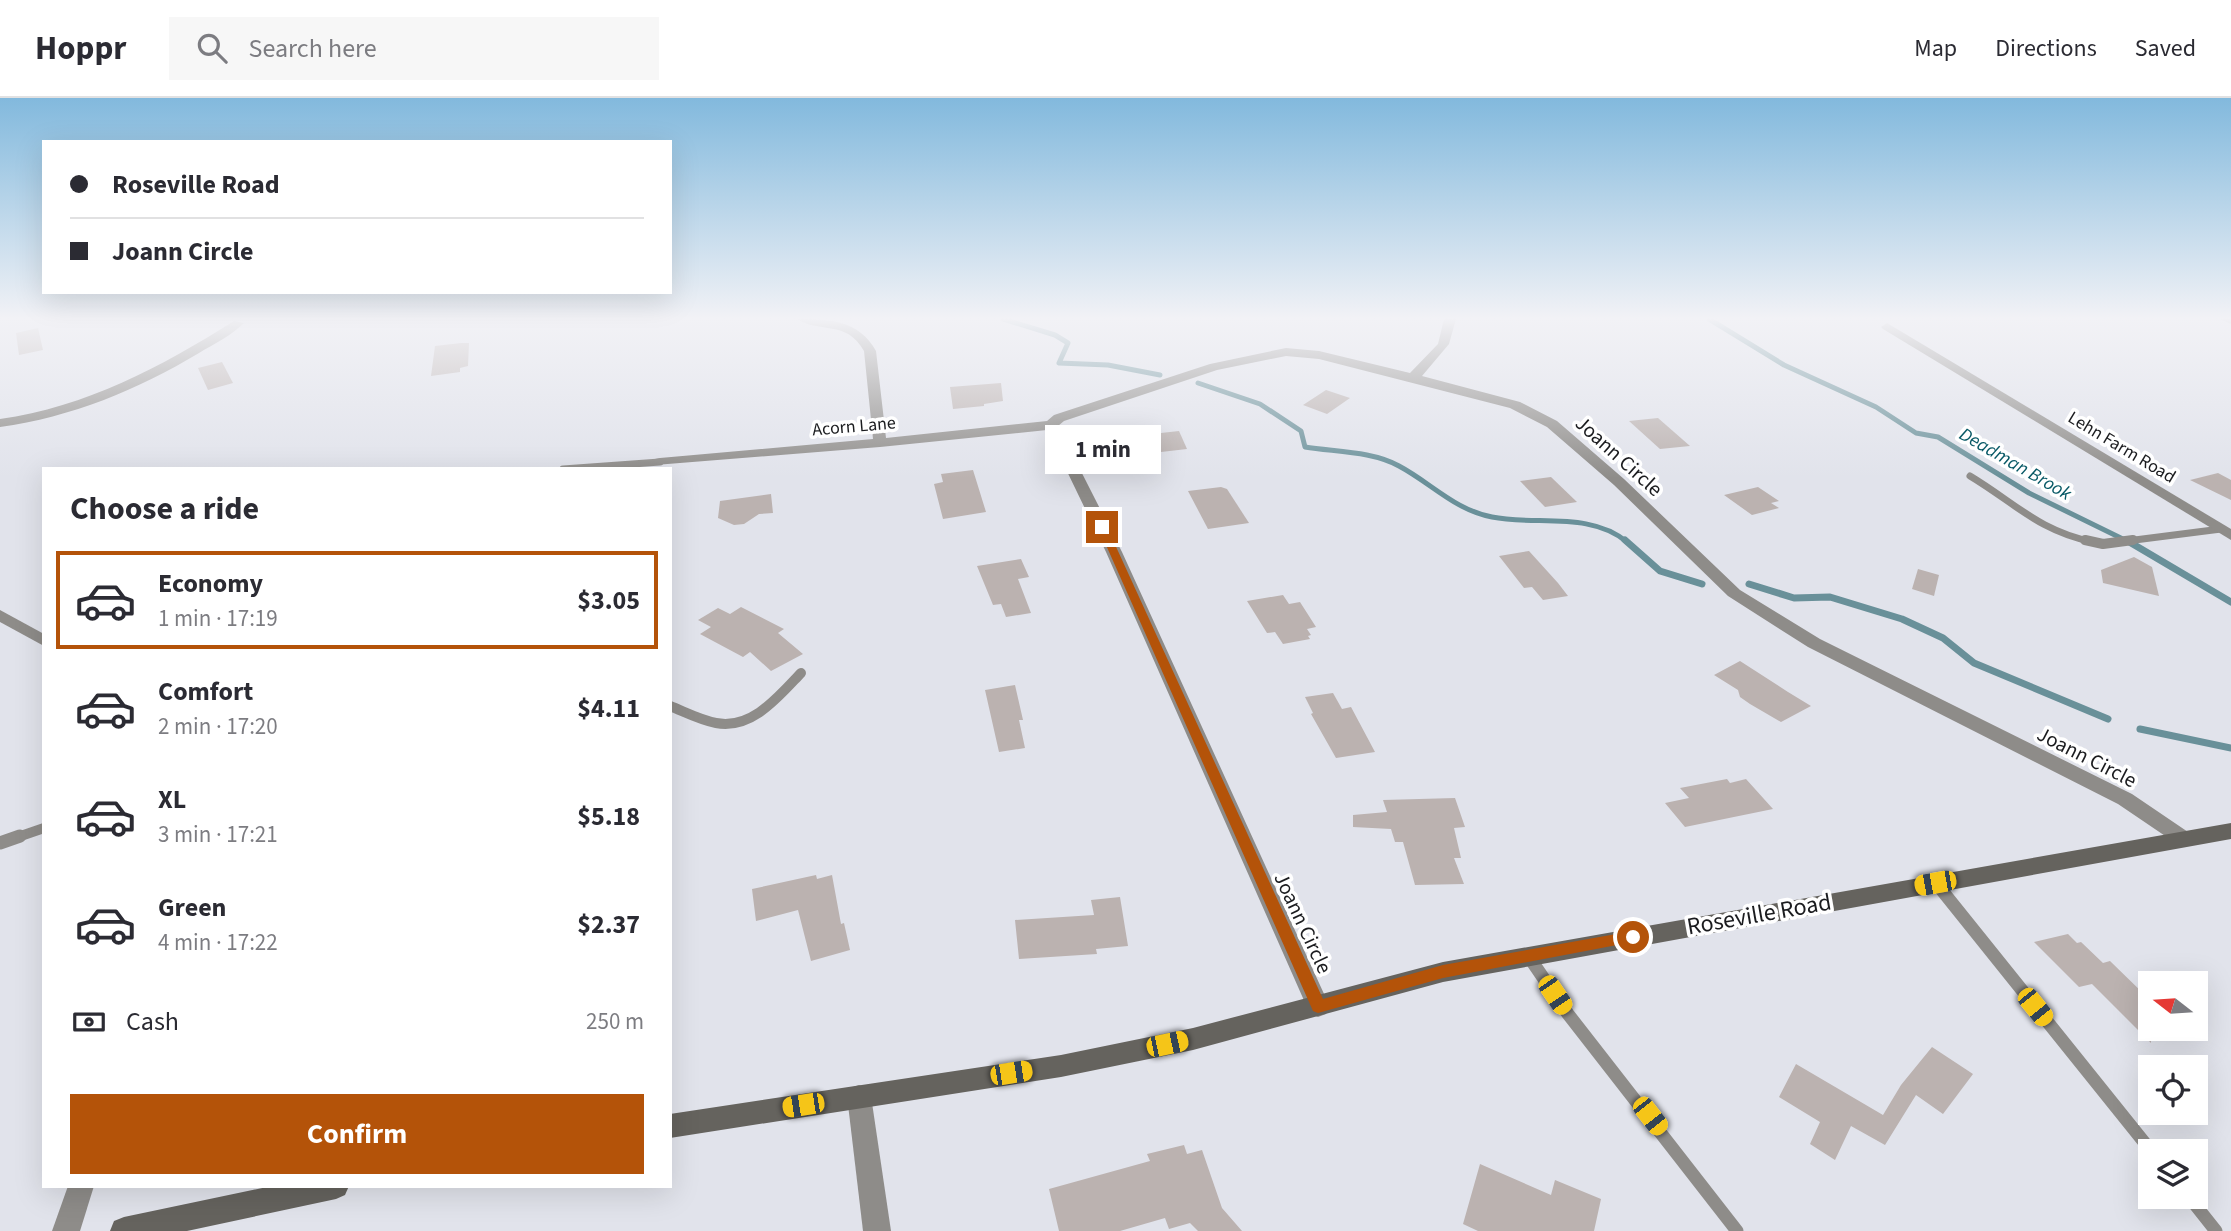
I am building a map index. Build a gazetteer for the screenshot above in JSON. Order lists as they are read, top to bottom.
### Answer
{
  "streets": {
    "street": [
      "Acorn Lane",
      "Lehn Farm Road",
      "Joann Circle",
      "Roseville Road"
    ]
  },
  "crossings": [
    ["Acorn Lane", "Joann Circle"],
    ["Joann Circle", "Roseville Road"]
  ],
  "water": ["Deadman Brook"],
  "north": "left",
  "page": {
    "header": "Hoppr",
    "search": "Search here",
    "nav": ["Map", "Directions", "Saved"],
    "banner": ["Roseville Road", "Joann Circle"],
    "bubble": "1 min",
    "heading": "Choose a ride",
    "list": [
      {
        "name": "Economy",
        "note": "1 min · 17:19",
        "value": "$3.05"
      },
      {
        "name": "Comfort",
        "note": "2 min · 17:20",
        "value": "$4.11"
      },
      {
        "name": "XL",
        "note": "3 min · 17:21",
        "value": "$5.18"
      },
      {
        "name": "Green",
        "note": "4 min · 17:22",
        "value": "$2.37"
      }
    ],
    "pay": ["Cash", "250 m"],
    "buttons": "Confirm"
  }
}
